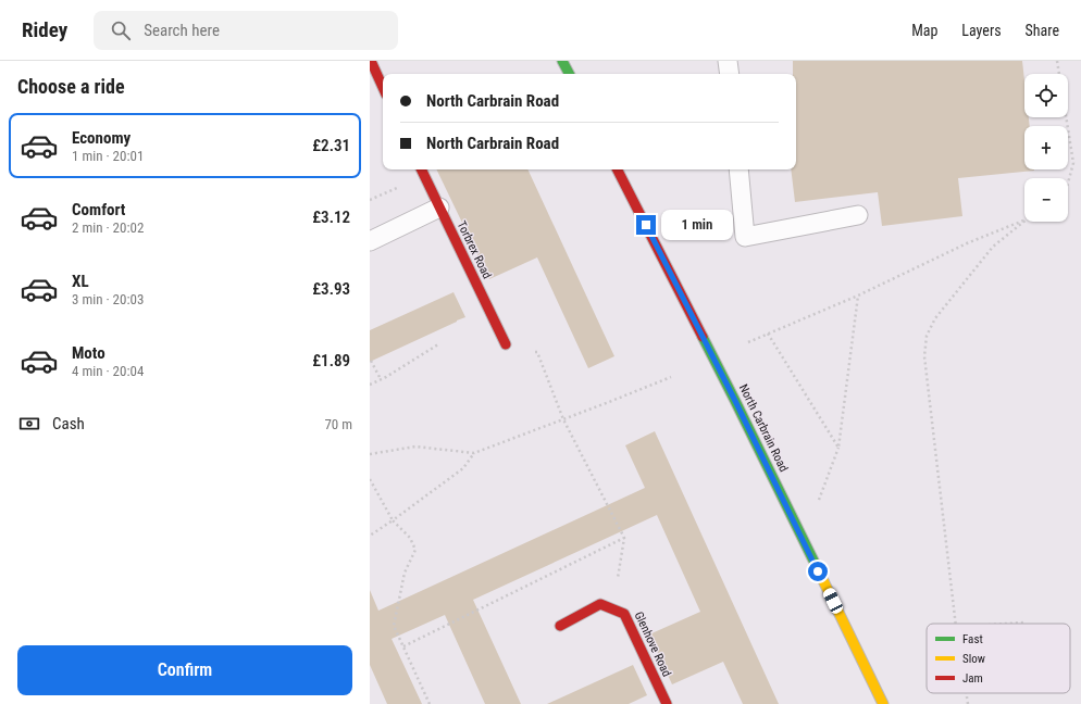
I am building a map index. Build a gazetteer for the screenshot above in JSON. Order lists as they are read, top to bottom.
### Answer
{
  "streets": {
    "street": ["Torbrex Road", "North Carbrain Road", "Glenhove Road"]
  },
  "legend": ["Fast", "Slow", "Jam"],
  "page": {
    "header": "Ridey",
    "search": "Search here",
    "nav": ["Map", "Layers", "Share"],
    "heading": "Choose a ride",
    "map_buttons": ["+", "−"],
    "banner": ["North Carbrain Road", "North Carbrain Road"],
    "list": [
      {
        "name": "Economy",
        "note": "1 min · 20:01",
        "value": "£2.31"
      },
      {
        "name": "Comfort",
        "note": "2 min · 20:02",
        "value": "£3.12"
      },
      {
        "name": "XL",
        "note": "3 min · 20:03",
        "value": "£3.93"
      },
      {
        "name": "Moto",
        "note": "4 min · 20:04",
        "value": "£1.89"
      }
    ],
    "bubble": "1 min",
    "pay": ["Cash", "70 m"],
    "buttons": "Confirm"
  }
}
